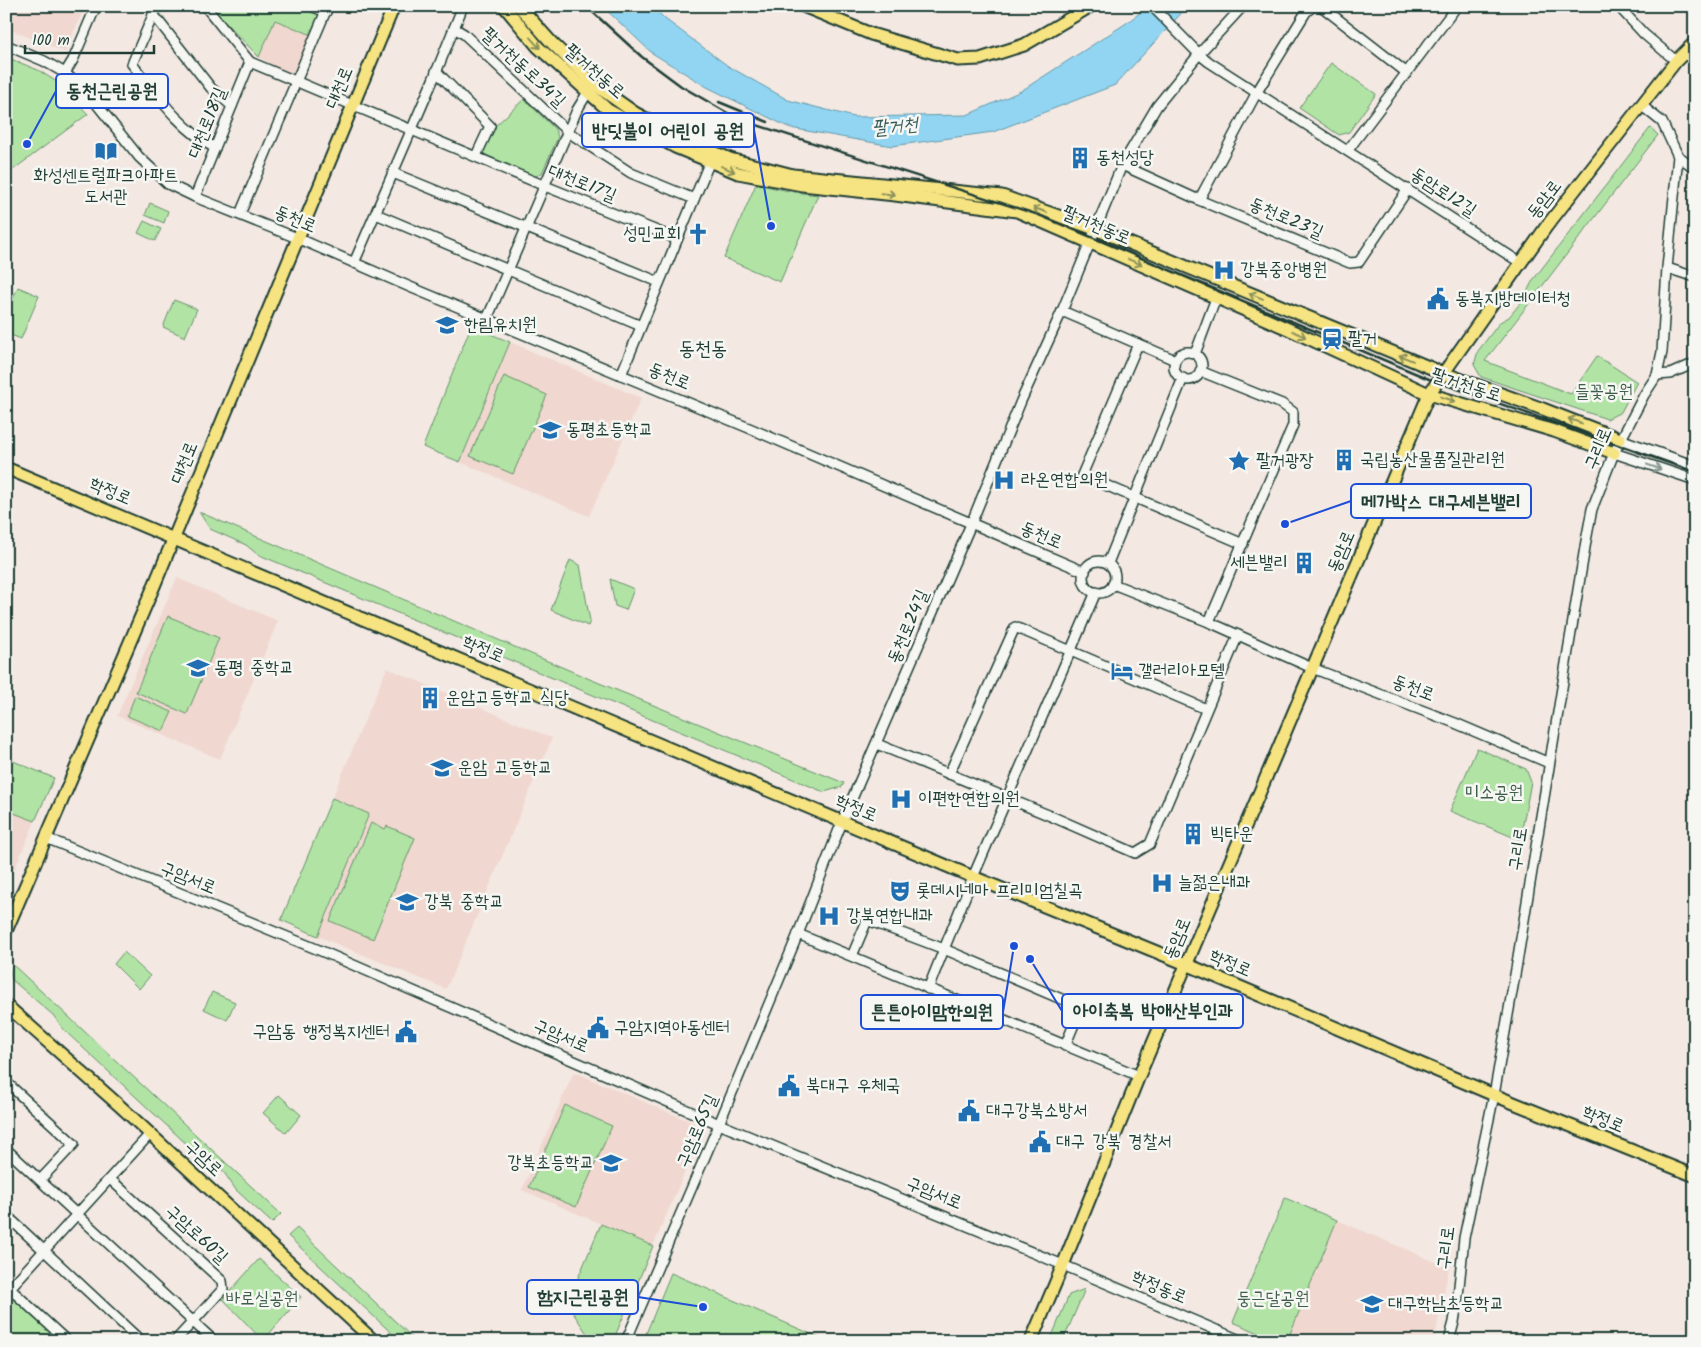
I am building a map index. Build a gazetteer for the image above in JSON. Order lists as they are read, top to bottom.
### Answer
{
  "streets": {
    "main road": [
      "팔거천동로",
      "대천로",
      "동암로",
      "학정로",
      "구암로"
    ],
    "street": [
      "팔거천동로34길",
      "대천로18길",
      "대천로17길",
      "동암로12길",
      "동천로23길",
      "동천로",
      "구리로",
      "동천로24길",
      "구암서로",
      "구암로65길",
      "구암로60길",
      "학정동로"
    ]
  },
  "crossings": [
    ["팔거천동로34길", "팔거천동로"],
    ["팔거천동로34길", "대천로17길"],
    ["팔거천동로34길", "동천로"],
    ["팔거천동로", "동암로"],
    ["팔거천동로", "구리로"],
    ["대천로", "대천로17길"],
    ["대천로", "동천로"],
    ["대천로", "학정로"],
    ["대천로", "구암서로"],
    ["대천로18길", "동천로"],
    ["동암로12길", "동암로"],
    ["동암로12길", "동천로23길"],
    ["동암로", "동천로"],
    ["동암로", "학정로"],
    ["동암로", "구암서로"],
    ["동암로", "학정동로"],
    ["동천로", "구리로"],
    ["동천로", "동천로24길"],
    ["구리로", "학정로"],
    ["학정로", "동천로24길"],
    ["학정로", "구암로65길"],
    ["동천로24길", "구암로65길"],
    ["구암서로", "구암로65길"],
    ["구암서로", "학정동로"]
  ],
  "districts": ["동천동"],
  "water": ["팔거천"],
  "parks": [
    "들꽃공원",
    "미소공원",
    "바로실공원",
    "둥근달공원"
  ],
  "places": {
    "other": [
      "동천근린공원",
      "반딧불이 어린이 공원",
      "메가박스 대구세븐밸리",
      "튼튼아이맘한의원",
      "아이축복 박애산부인과",
      "함지근린공원"
    ],
    "library": ["화성센트럴파크아파트 도서관"],
    "building": [
      "동천성당",
      "국립농산물품질관리원",
      "세븐밸리",
      "운암고등학교 식당",
      "빅타운"
    ],
    "church": ["성민교회"],
    "hospital": [
      "강북중앙병원",
      "라온연합의원",
      "이편한연합의원",
      "늘젊은내과",
      "강북연합내과"
    ],
    "public building": [
      "동북지방데이터청",
      "구암지역아동센터",
      "구암동 행정복지센터",
      "북대구 우체국",
      "대구강북소방서",
      "대구 강북 경찰서"
    ],
    "school or university": [
      "한림유치원",
      "동평초등학교",
      "동평 중학교",
      "운암 고등학교",
      "강북 중학교",
      "강북초등학교",
      "대구학남초등학교"
    ],
    "station": ["팔거"],
    "place": ["팔거광장"],
    "hotel": ["갤러리아모텔"],
    "theatre": ["롯데시네마 프리미엄칠곡"]
  },
  "scale_bar": "100 m"
}
